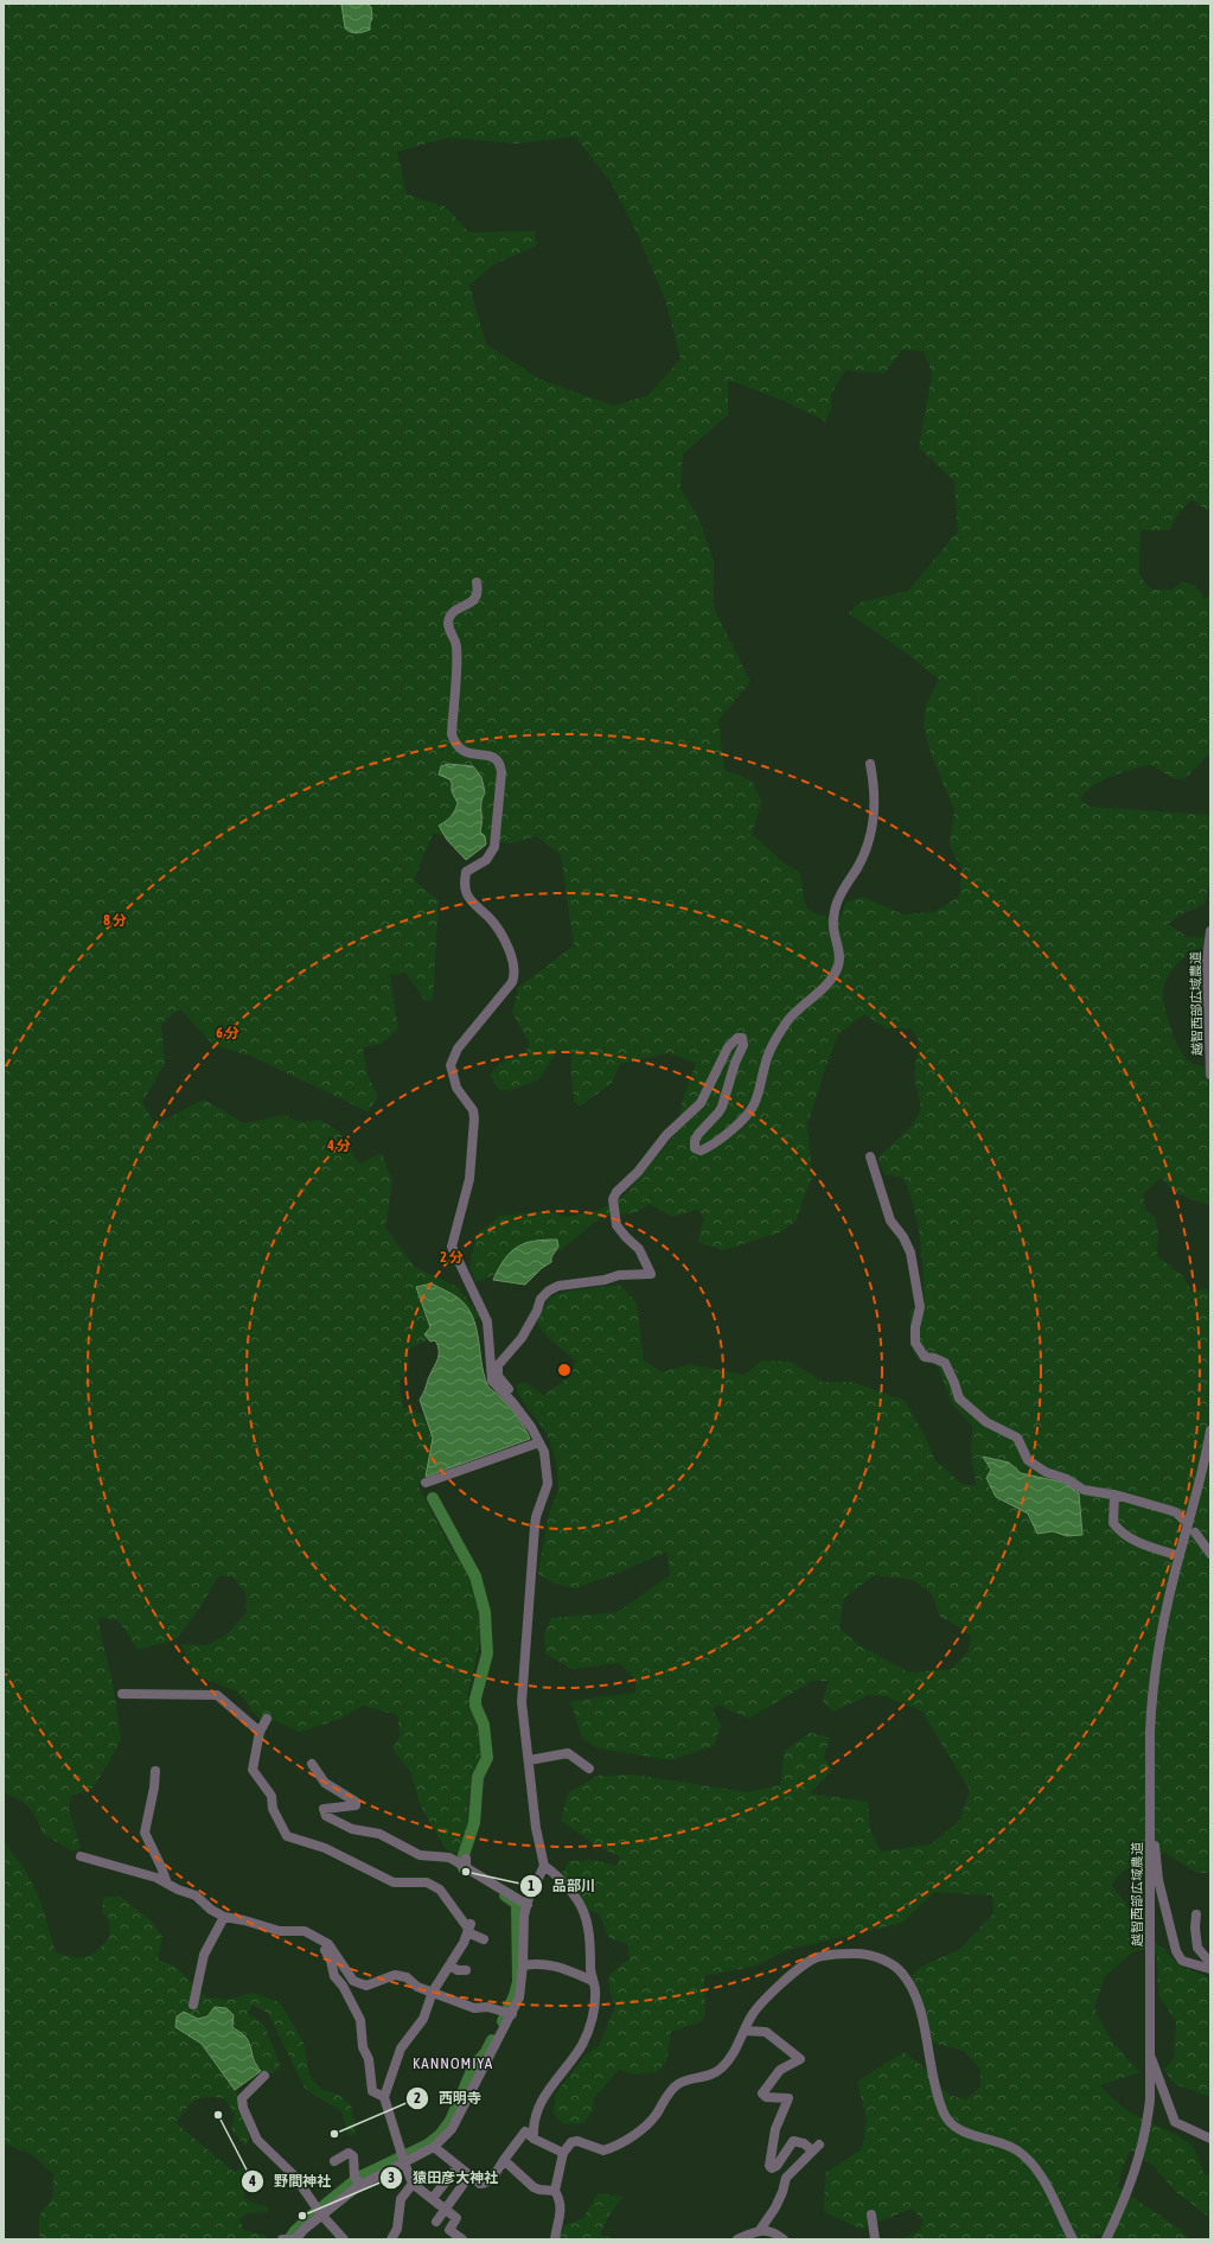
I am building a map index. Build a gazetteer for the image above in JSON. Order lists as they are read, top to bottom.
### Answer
{
  "streets": {
    "street": ["越智西部広域農道"]
  },
  "districts": ["KANNOMIYA"],
  "places": [
    "品部川",
    "野間神社",
    "西明寺",
    "猿田彦大神社"
  ],
  "rings": [
    "8 分",
    "6 分",
    "4 分",
    "2 分"
  ]
}
